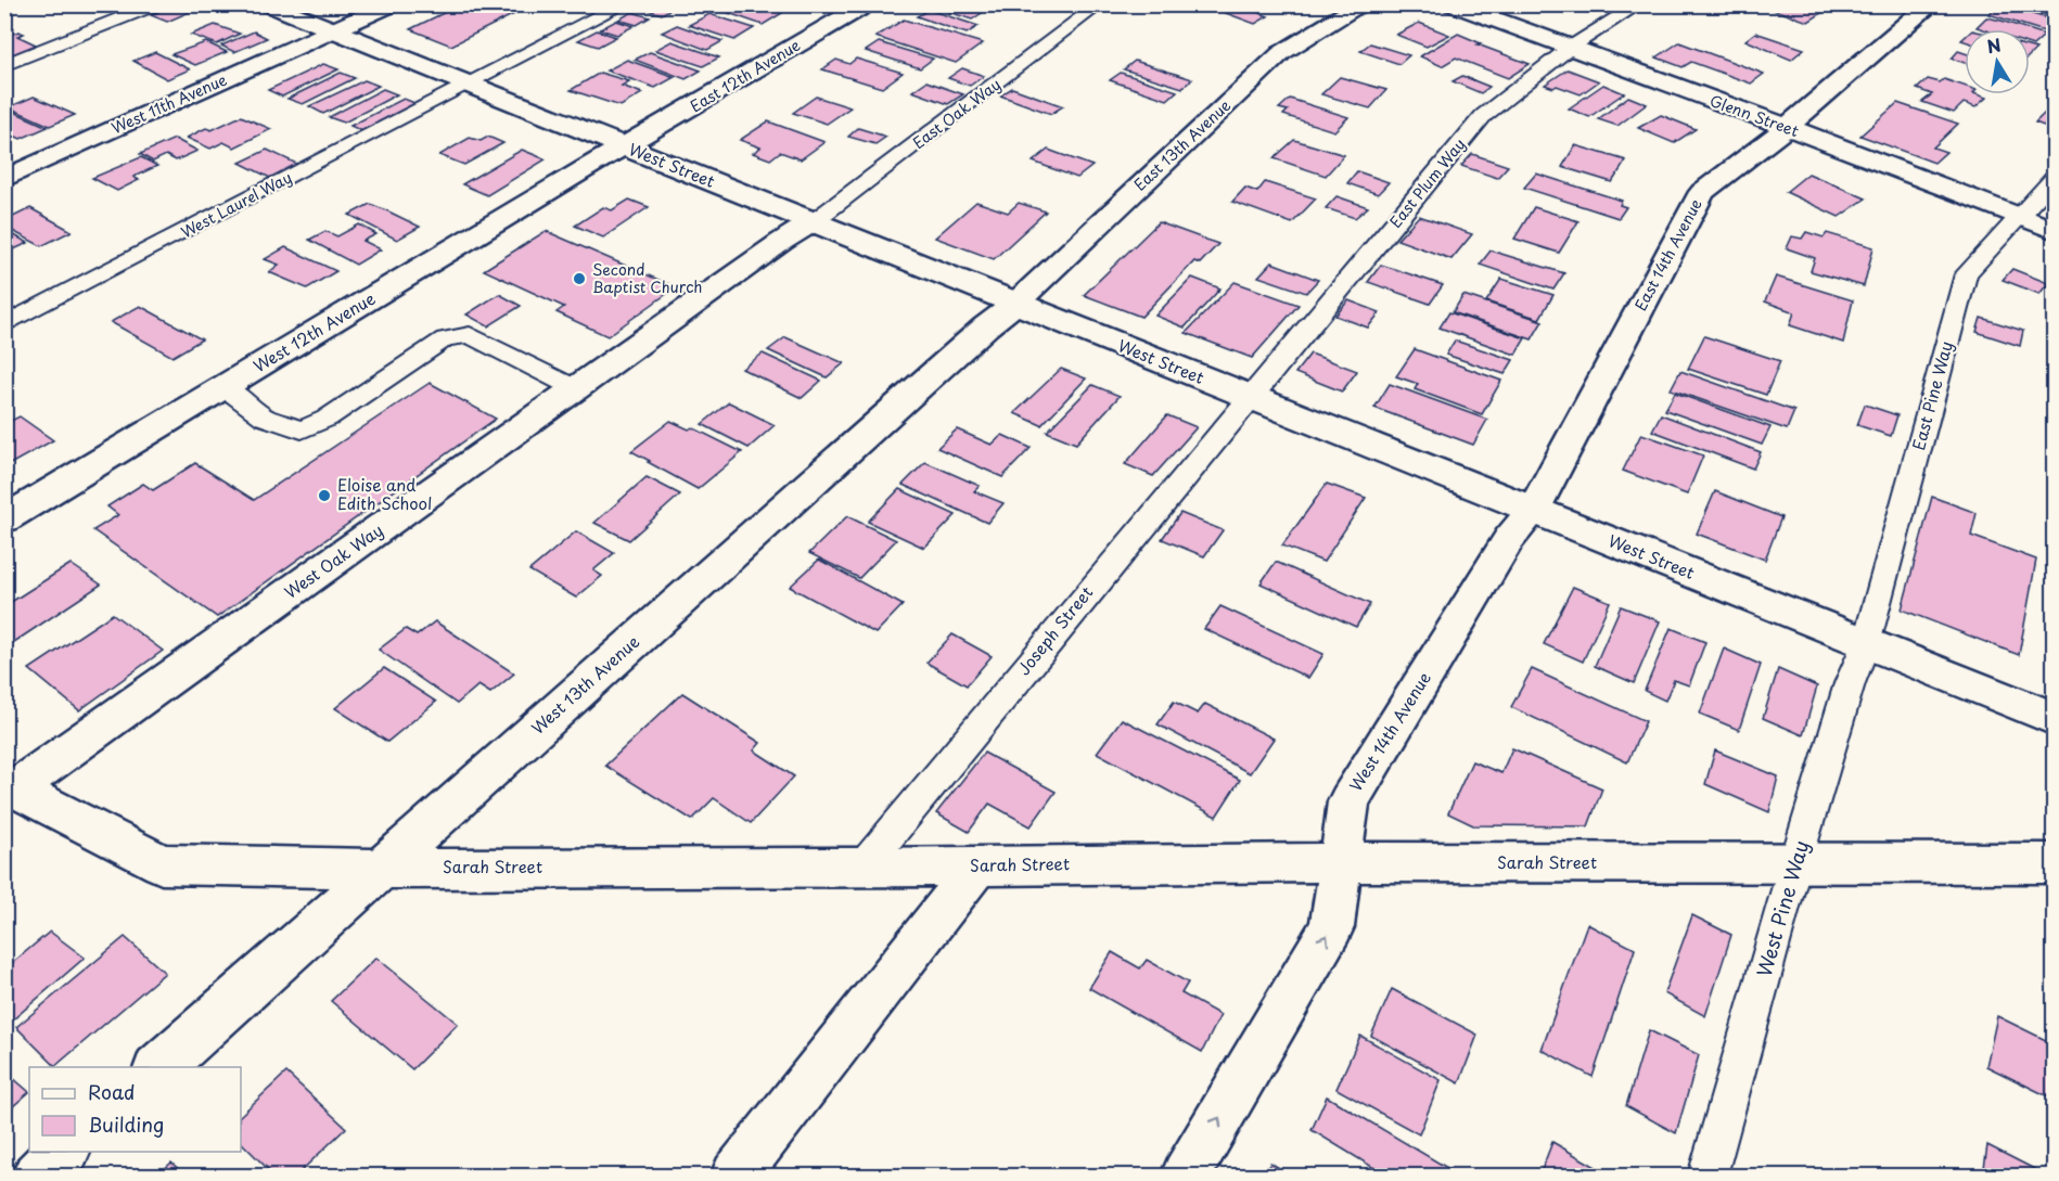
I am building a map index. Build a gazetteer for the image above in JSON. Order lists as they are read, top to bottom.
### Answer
{
  "streets": {
    "street": [
      "East 12th Avenue",
      "West 11th Avenue",
      "Glenn Street",
      "East 13th Avenue",
      "West Street",
      "East 14th Avenue",
      "West 12th Avenue",
      "West Oak Way",
      "West 13th Avenue",
      "West 14th Avenue",
      "Sarah Street"
    ],
    "lane": [
      "East Oak Way",
      "East Plum Way",
      "West Laurel Way",
      "East Pine Way",
      "Joseph Street",
      "West Pine Way"
    ]
  },
  "crossings": [
    ["East 12th Avenue", "West Street"],
    ["East 12th Avenue", "West 12th Avenue"],
    ["West 11th Avenue", "West Street"],
    ["East Oak Way", "West Street"],
    ["East Oak Way", "West Oak Way"],
    ["Glenn Street", "East Plum Way"],
    ["Glenn Street", "East 14th Avenue"],
    ["Glenn Street", "East Pine Way"],
    ["East 13th Avenue", "West Street"],
    ["East 13th Avenue", "West 13th Avenue"],
    ["West Street", "East Plum Way"],
    ["West Street", "West Laurel Way"],
    ["West Street", "East 14th Avenue"],
    ["West Street", "West 12th Avenue"],
    ["West Street", "East Pine Way"],
    ["West Street", "West Oak Way"],
    ["West Street", "Joseph Street"],
    ["West Street", "West 13th Avenue"],
    ["West Street", "West 14th Avenue"],
    ["West Street", "West Pine Way"],
    ["East Plum Way", "Joseph Street"],
    ["East 14th Avenue", "West 14th Avenue"],
    ["East Pine Way", "West Pine Way"],
    ["West Oak Way", "Sarah Street"],
    ["Joseph Street", "Sarah Street"],
    ["West 13th Avenue", "Sarah Street"],
    ["West 14th Avenue", "Sarah Street"],
    ["Sarah Street", "West Pine Way"]
  ],
  "one_way": ["West 14th Avenue"],
  "places": ["Second Baptist Church", "Eloise and Edith School"],
  "legend": ["Road", "Building"],
  "north": "top"
}
